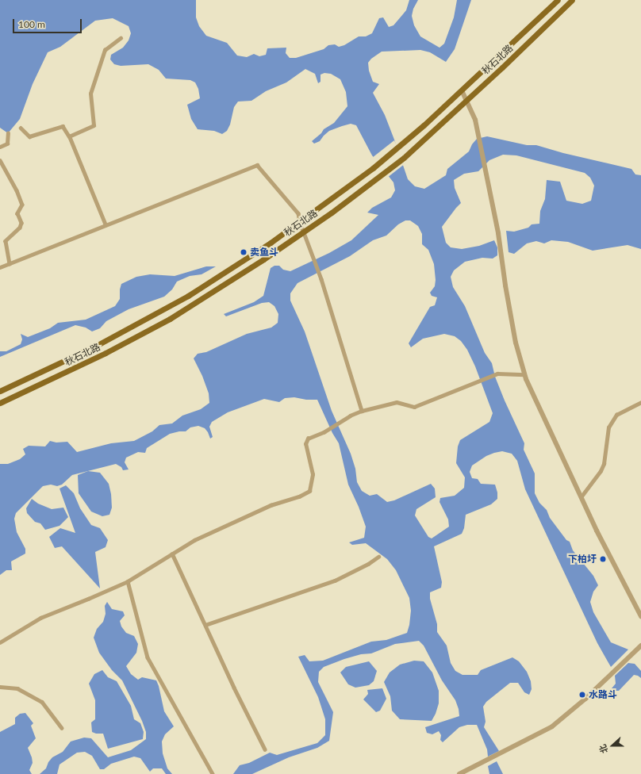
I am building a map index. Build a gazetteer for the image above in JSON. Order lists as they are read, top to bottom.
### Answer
{
  "streets": {
    "main road": ["秋石北路"]
  },
  "places": ["卖鱼斗", "下柏圩", "水路斗"],
  "scale_bar": "100 m",
  "north": "left"
}
